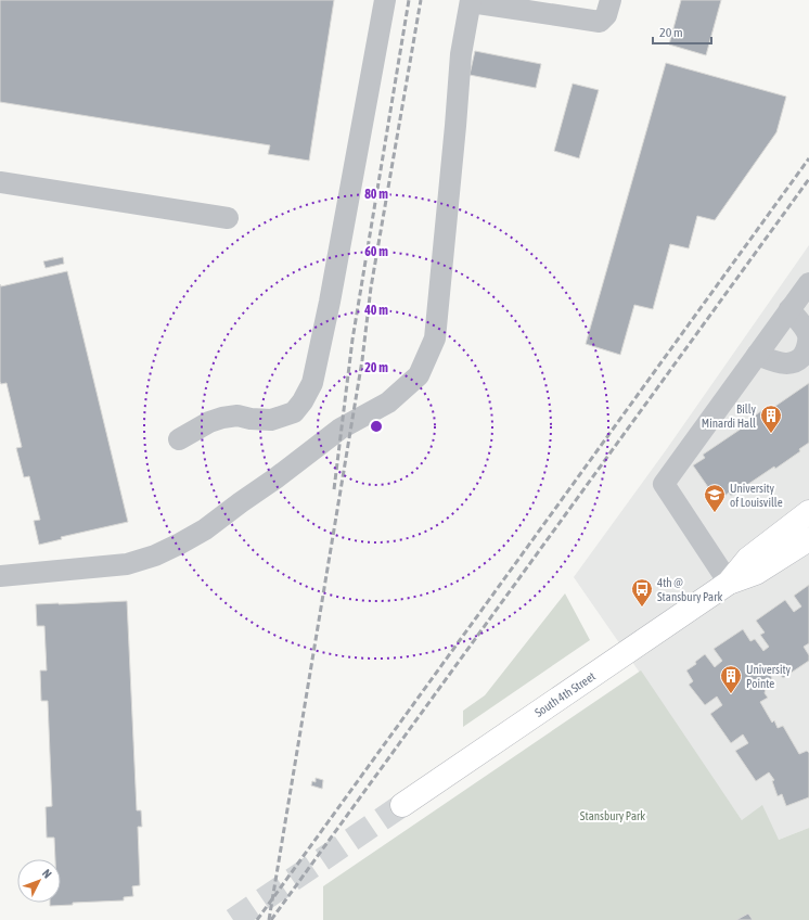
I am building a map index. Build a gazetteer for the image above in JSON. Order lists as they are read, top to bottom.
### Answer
{
  "streets": {
    "main road": ["South 4th Street"]
  },
  "parks": ["Stansbury Park"],
  "places": {
    "building": ["Billy Minardi Hall", "University Pointe"],
    "school or university": ["University of Louisville"],
    "bus stop": ["4th @ Stansbury Park"]
  },
  "scale_bar": "20 m",
  "north": "top right",
  "rings": [
    "80 m",
    "60 m",
    "40 m",
    "20 m"
  ]
}
